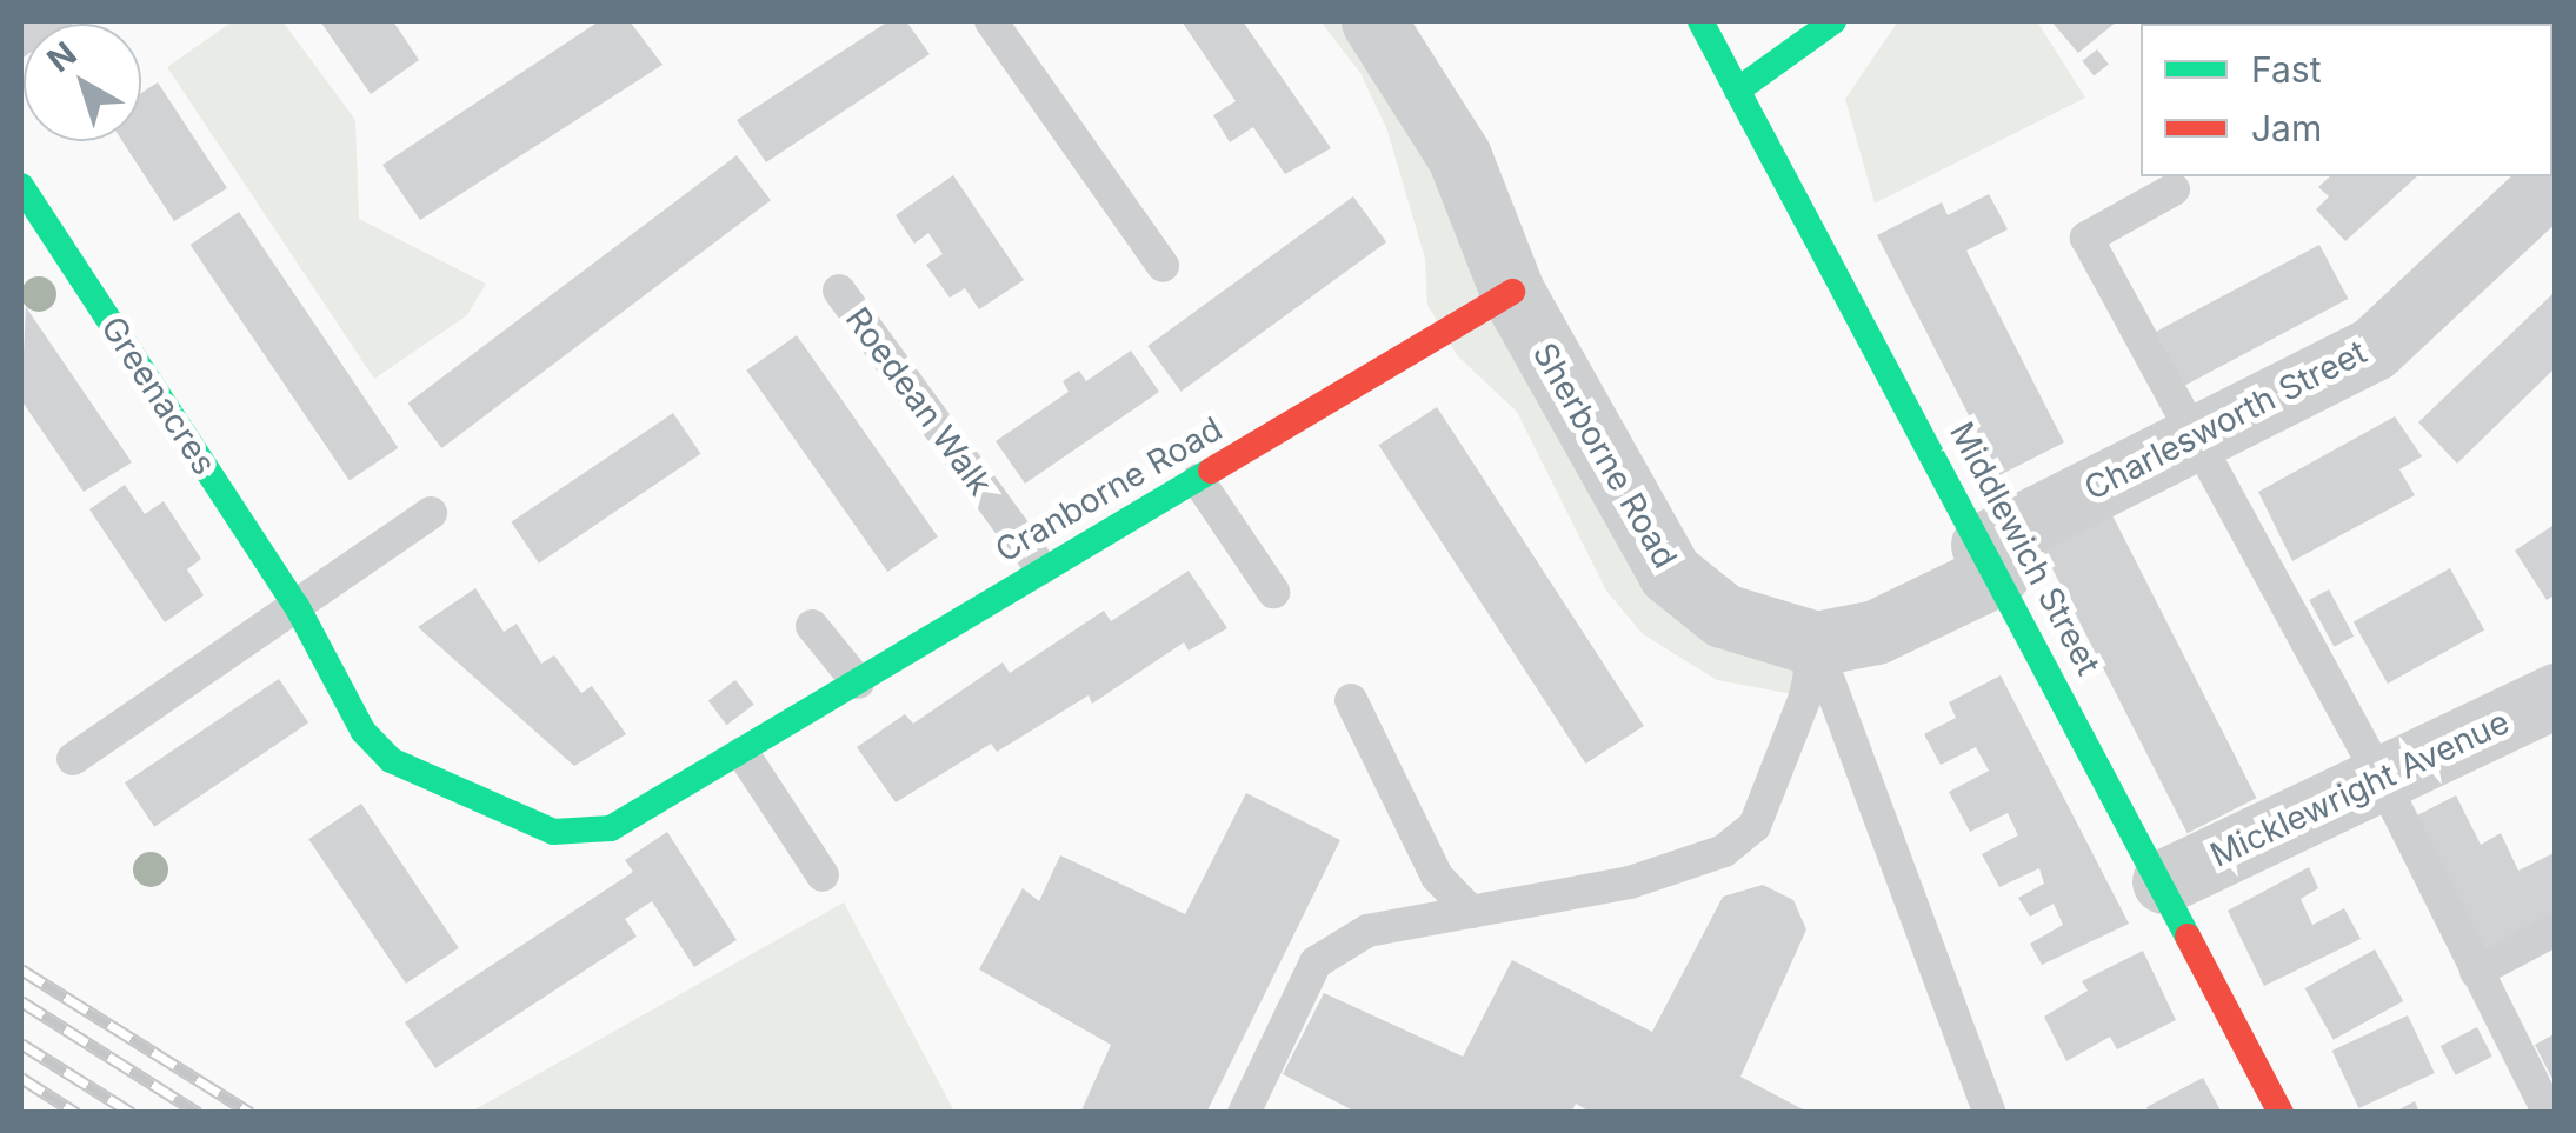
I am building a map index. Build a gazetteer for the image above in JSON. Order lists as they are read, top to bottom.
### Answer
{
  "streets": {
    "street": [
      "Greenacres",
      "Charlesworth Street",
      "Sherborne Road",
      "Cranborne Road",
      "Middlewich Street",
      "Micklewright Avenue"
    ],
    "lane": ["Roedean Walk"]
  },
  "crossings": [
    ["Greenacres", "Cranborne Road"],
    ["Roedean Walk", "Cranborne Road"],
    ["Charlesworth Street", "Sherborne Road"],
    ["Charlesworth Street", "Middlewich Street"],
    ["Sherborne Road", "Cranborne Road"],
    ["Sherborne Road", "Middlewich Street"],
    ["Middlewich Street", "Micklewright Avenue"]
  ],
  "legend": ["Fast", "Jam"],
  "north": "top left"
}
